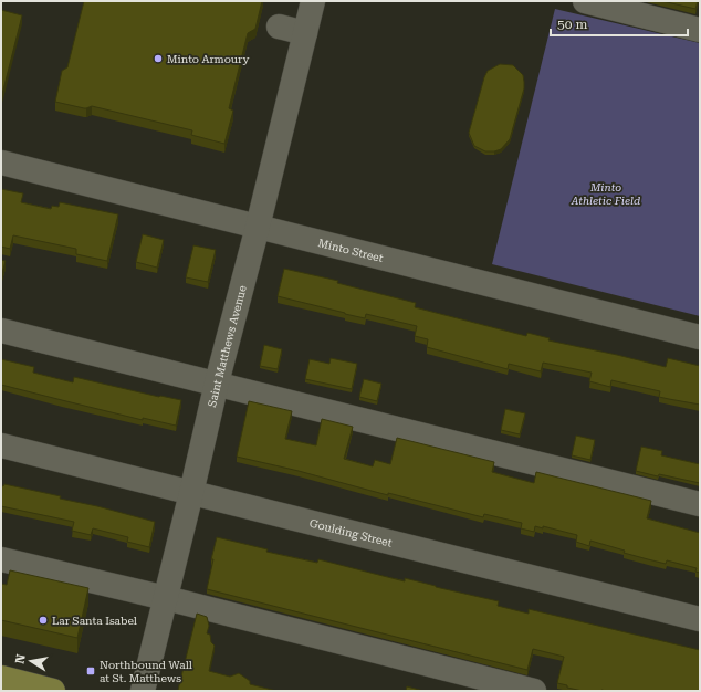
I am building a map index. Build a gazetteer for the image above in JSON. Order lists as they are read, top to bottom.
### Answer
{
  "streets": {
    "street": ["Minto Street", "Saint Matthews Avenue", "Goulding Street"]
  },
  "crossings": [
    ["Minto Street", "Saint Matthews Avenue"],
    ["Saint Matthews Avenue", "Goulding Street"]
  ],
  "parks": ["Minto Athletic Field"],
  "places": {
    "other": ["Minto Armoury", "Lar Santa Isabel"],
    "transit": ["Northbound Wall at St. Matthews"]
  },
  "scale_bar": "50 m",
  "north": "left"
}
